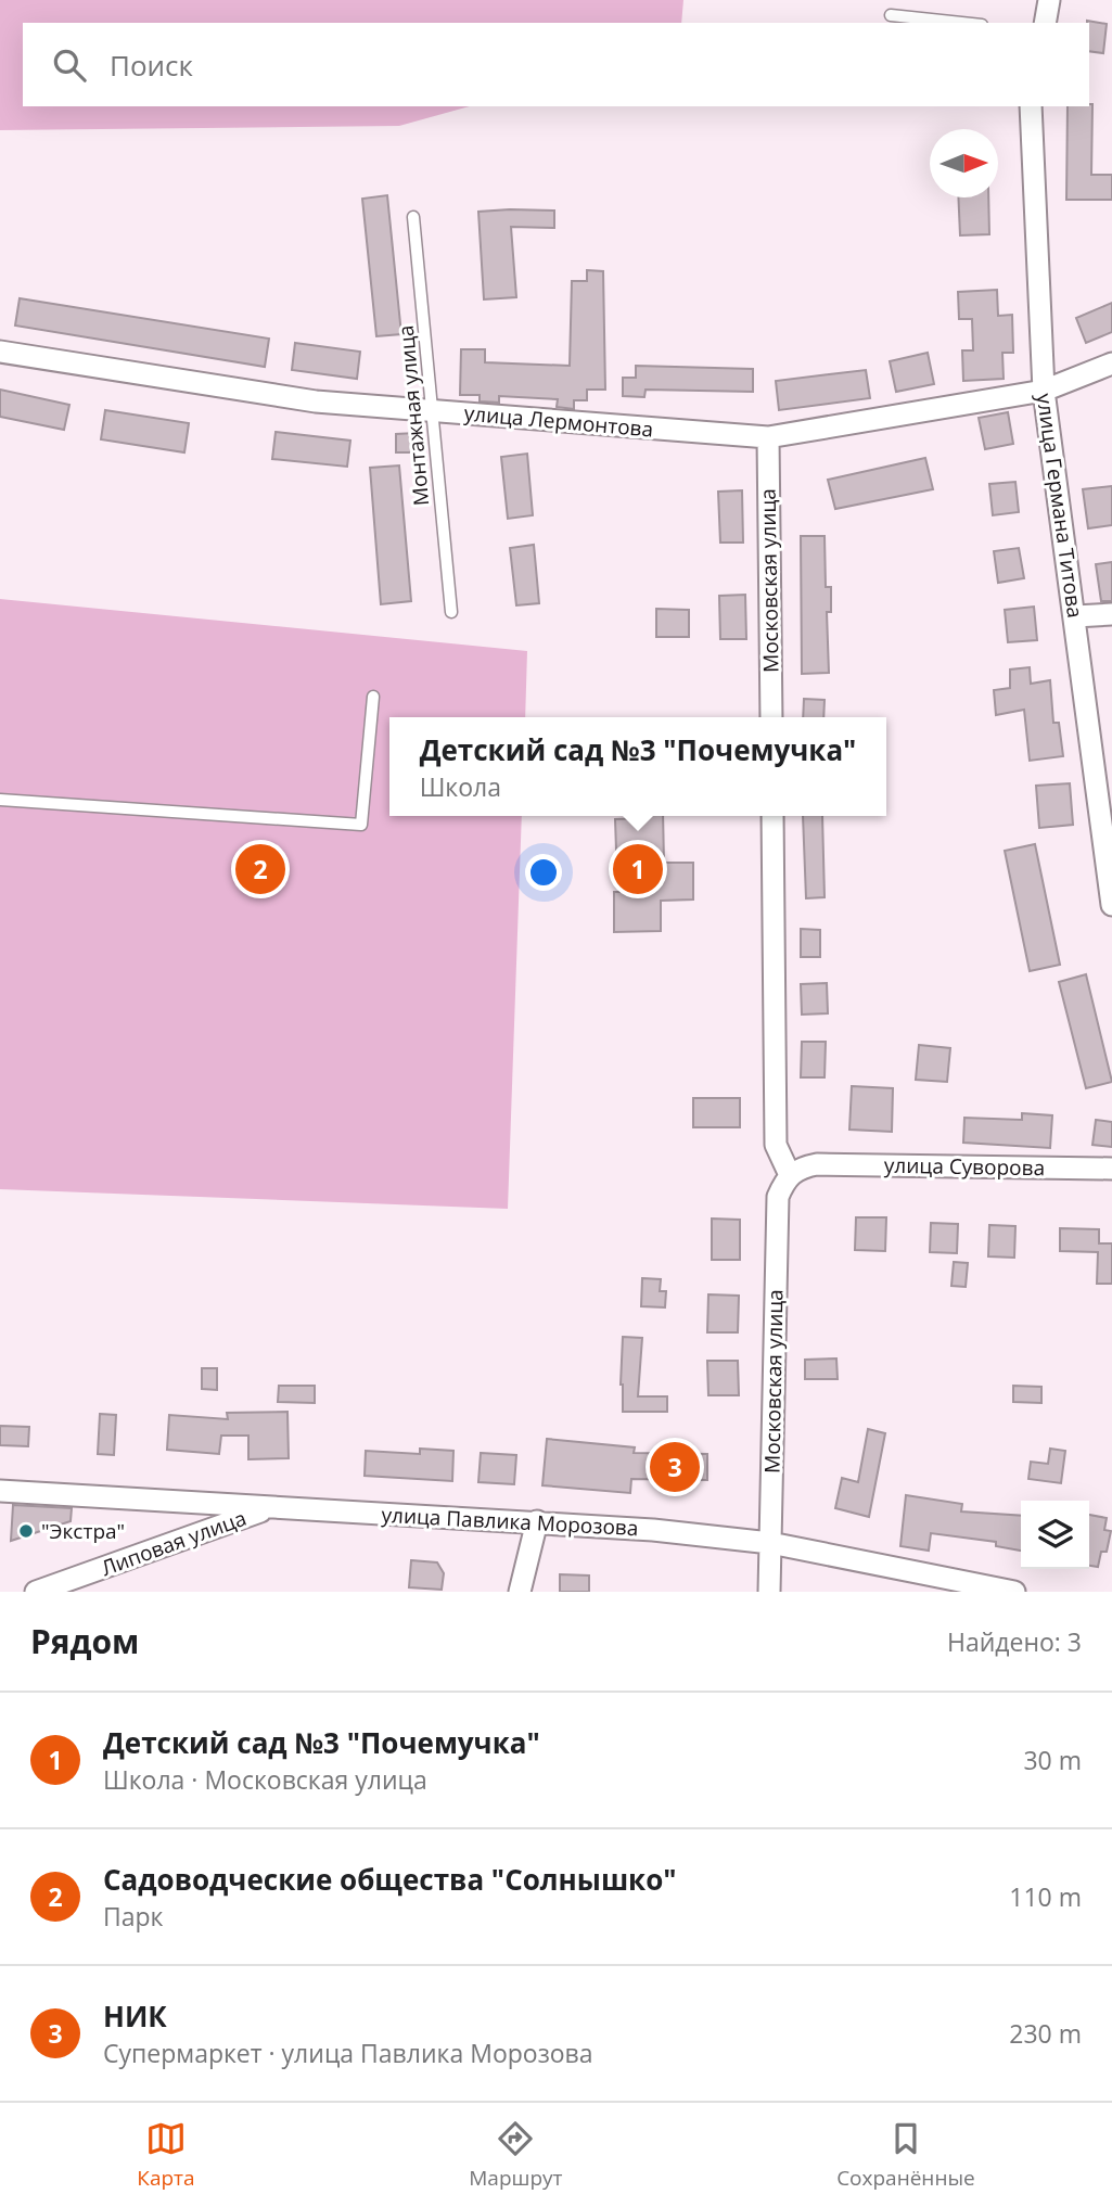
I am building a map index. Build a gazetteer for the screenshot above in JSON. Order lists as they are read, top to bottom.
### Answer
{
  "streets": {
    "street": [
      "улица Лермонтова",
      "улица Германа Титова",
      "Московская улица",
      "улица Суворова",
      "улица Павлика Морозова",
      "Липовая улица"
    ],
    "lane": ["Монтажная улица"]
  },
  "crossings": [
    ["Монтажная улица", "улица Лермонтова"],
    ["улица Лермонтова", "улица Германа Титова"],
    ["улица Лермонтова", "Московская улица"],
    ["Московская улица", "улица Суворова"],
    ["Московская улица", "улица Павлика Морозова"],
    ["улица Павлика Морозова", "Липовая улица"]
  ],
  "places": ["\"Экстра\""],
  "north": "right",
  "page": {
    "search": "Поиск",
    "popup": ["Детский сад №3 \"Почемучка\"", "Школа"],
    "pins": ["1", "2", "3"],
    "heading": ["Рядом", "Найдено: 3"],
    "list": [
      {
        "mark": "1",
        "name": "Детский сад №3 \"Почемучка\"",
        "note": "Школа · Московская улица",
        "value": "30 m"
      },
      {
        "mark": "2",
        "name": "Садоводческие общества \"Солнышко\"",
        "note": "Парк",
        "value": "110 m"
      },
      {
        "mark": "3",
        "name": "НИК",
        "note": "Супермаркет · улица Павлика Морозова",
        "value": "230 m"
      }
    ],
    "nav": ["Карта", "Маршрут", "Сохранённые"]
  }
}
